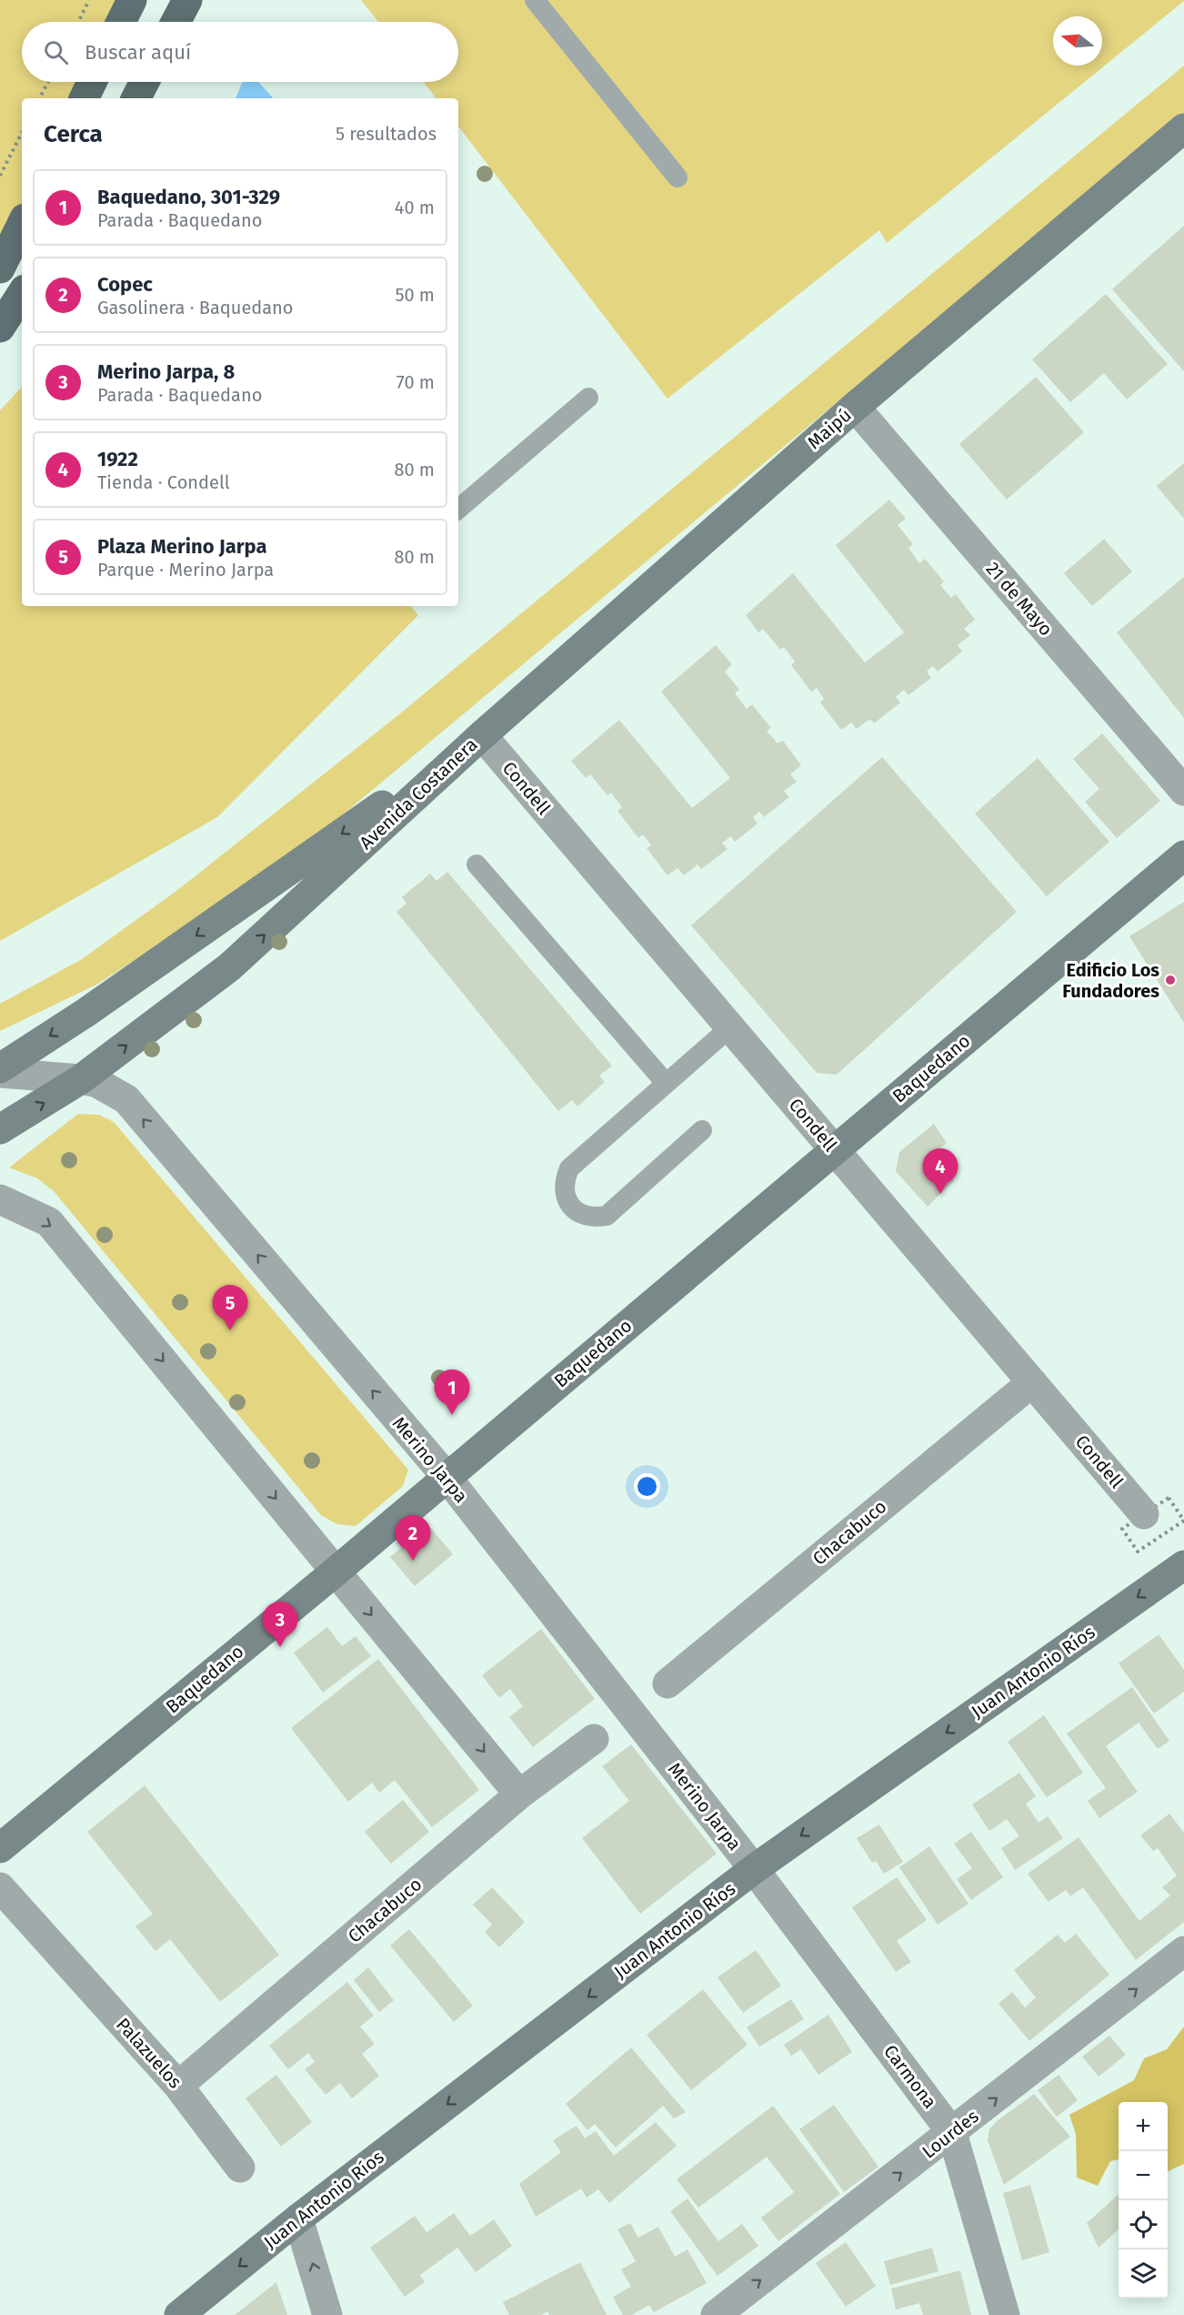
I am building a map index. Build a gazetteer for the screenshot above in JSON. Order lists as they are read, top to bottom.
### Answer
{
  "streets": {
    "main road": [
      "Maipú",
      "Avenida Costanera",
      "Baquedano",
      "Juan Antonio Ríos"
    ],
    "street": [
      "21 de Mayo",
      "Condell",
      "Merino Jarpa",
      "Chacabuco",
      "Palazuelos",
      "Carmona",
      "Lourdes"
    ]
  },
  "crossings": [
    ["Maipú", "21 de Mayo"],
    ["Maipú", "Condell"],
    ["Maipú", "Avenida Costanera"],
    ["Condell", "Avenida Costanera"],
    ["Condell", "Baquedano"],
    ["Condell", "Chacabuco"],
    ["Avenida Costanera", "Merino Jarpa"],
    ["Baquedano", "Merino Jarpa"],
    ["Merino Jarpa", "Juan Antonio Ríos"],
    ["Merino Jarpa", "Carmona"],
    ["Chacabuco", "Palazuelos"],
    ["Juan Antonio Ríos", "Carmona"],
    ["Carmona", "Lourdes"]
  ],
  "one_way": ["Juan Antonio Ríos", "Lourdes"],
  "places": ["Edificio Los Fundadores"],
  "north": "left",
  "page": {
    "search": "Buscar aquí",
    "heading": ["Cerca", "5 resultados"],
    "list": [
      {
        "mark": "1",
        "name": "Baquedano, 301-329",
        "note": "Parada · Baquedano",
        "value": "40 m"
      },
      {
        "mark": "2",
        "name": "Copec",
        "note": "Gasolinera · Baquedano",
        "value": "50 m"
      },
      {
        "mark": "3",
        "name": "Merino Jarpa, 8",
        "note": "Parada · Baquedano",
        "value": "70 m"
      },
      {
        "mark": "4",
        "name": "1922",
        "note": "Tienda · Condell",
        "value": "80 m"
      },
      {
        "mark": "5",
        "name": "Plaza Merino Jarpa",
        "note": "Parque · Merino Jarpa",
        "value": "80 m"
      }
    ],
    "pins": [
      "4",
      "5",
      "1",
      "2",
      "3"
    ],
    "map_buttons": ["+", "−"]
  }
}
